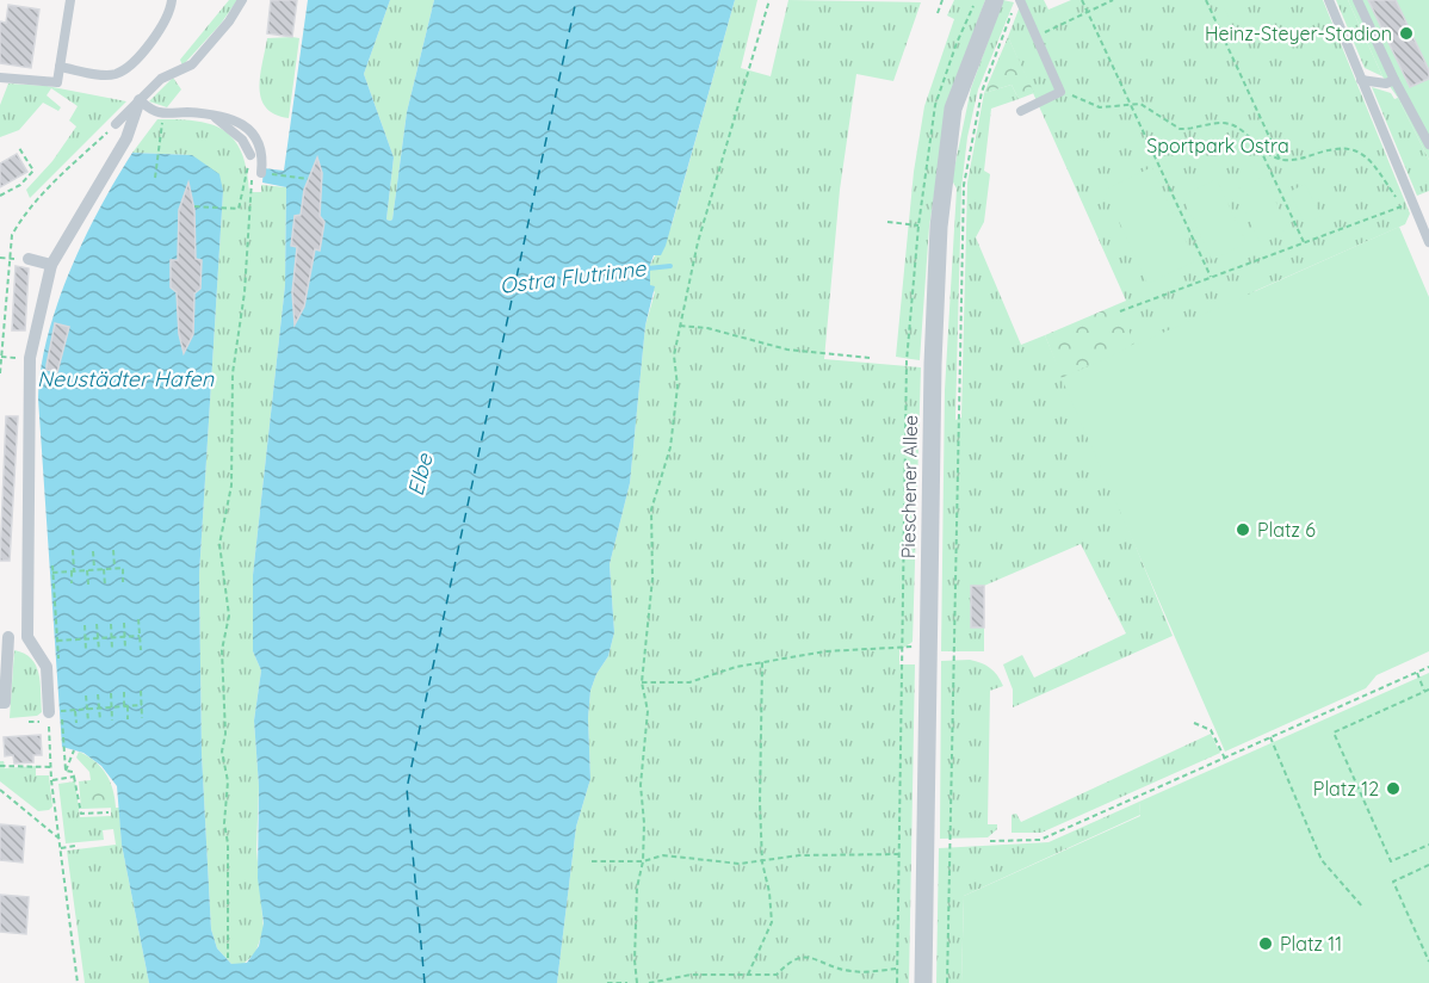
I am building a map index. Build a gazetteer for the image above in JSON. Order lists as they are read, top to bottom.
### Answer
{
  "streets": {
    "street": ["Pieschener Allee"]
  },
  "water": ["Ostra Flutrinne", "Neustädter Hafen", "Elbe"],
  "parks": ["Sportpark Ostra"],
  "places": [
    "Heinz-Steyer-Stadion",
    "Platz 6",
    "Platz 12",
    "Platz 11"
  ]
}
